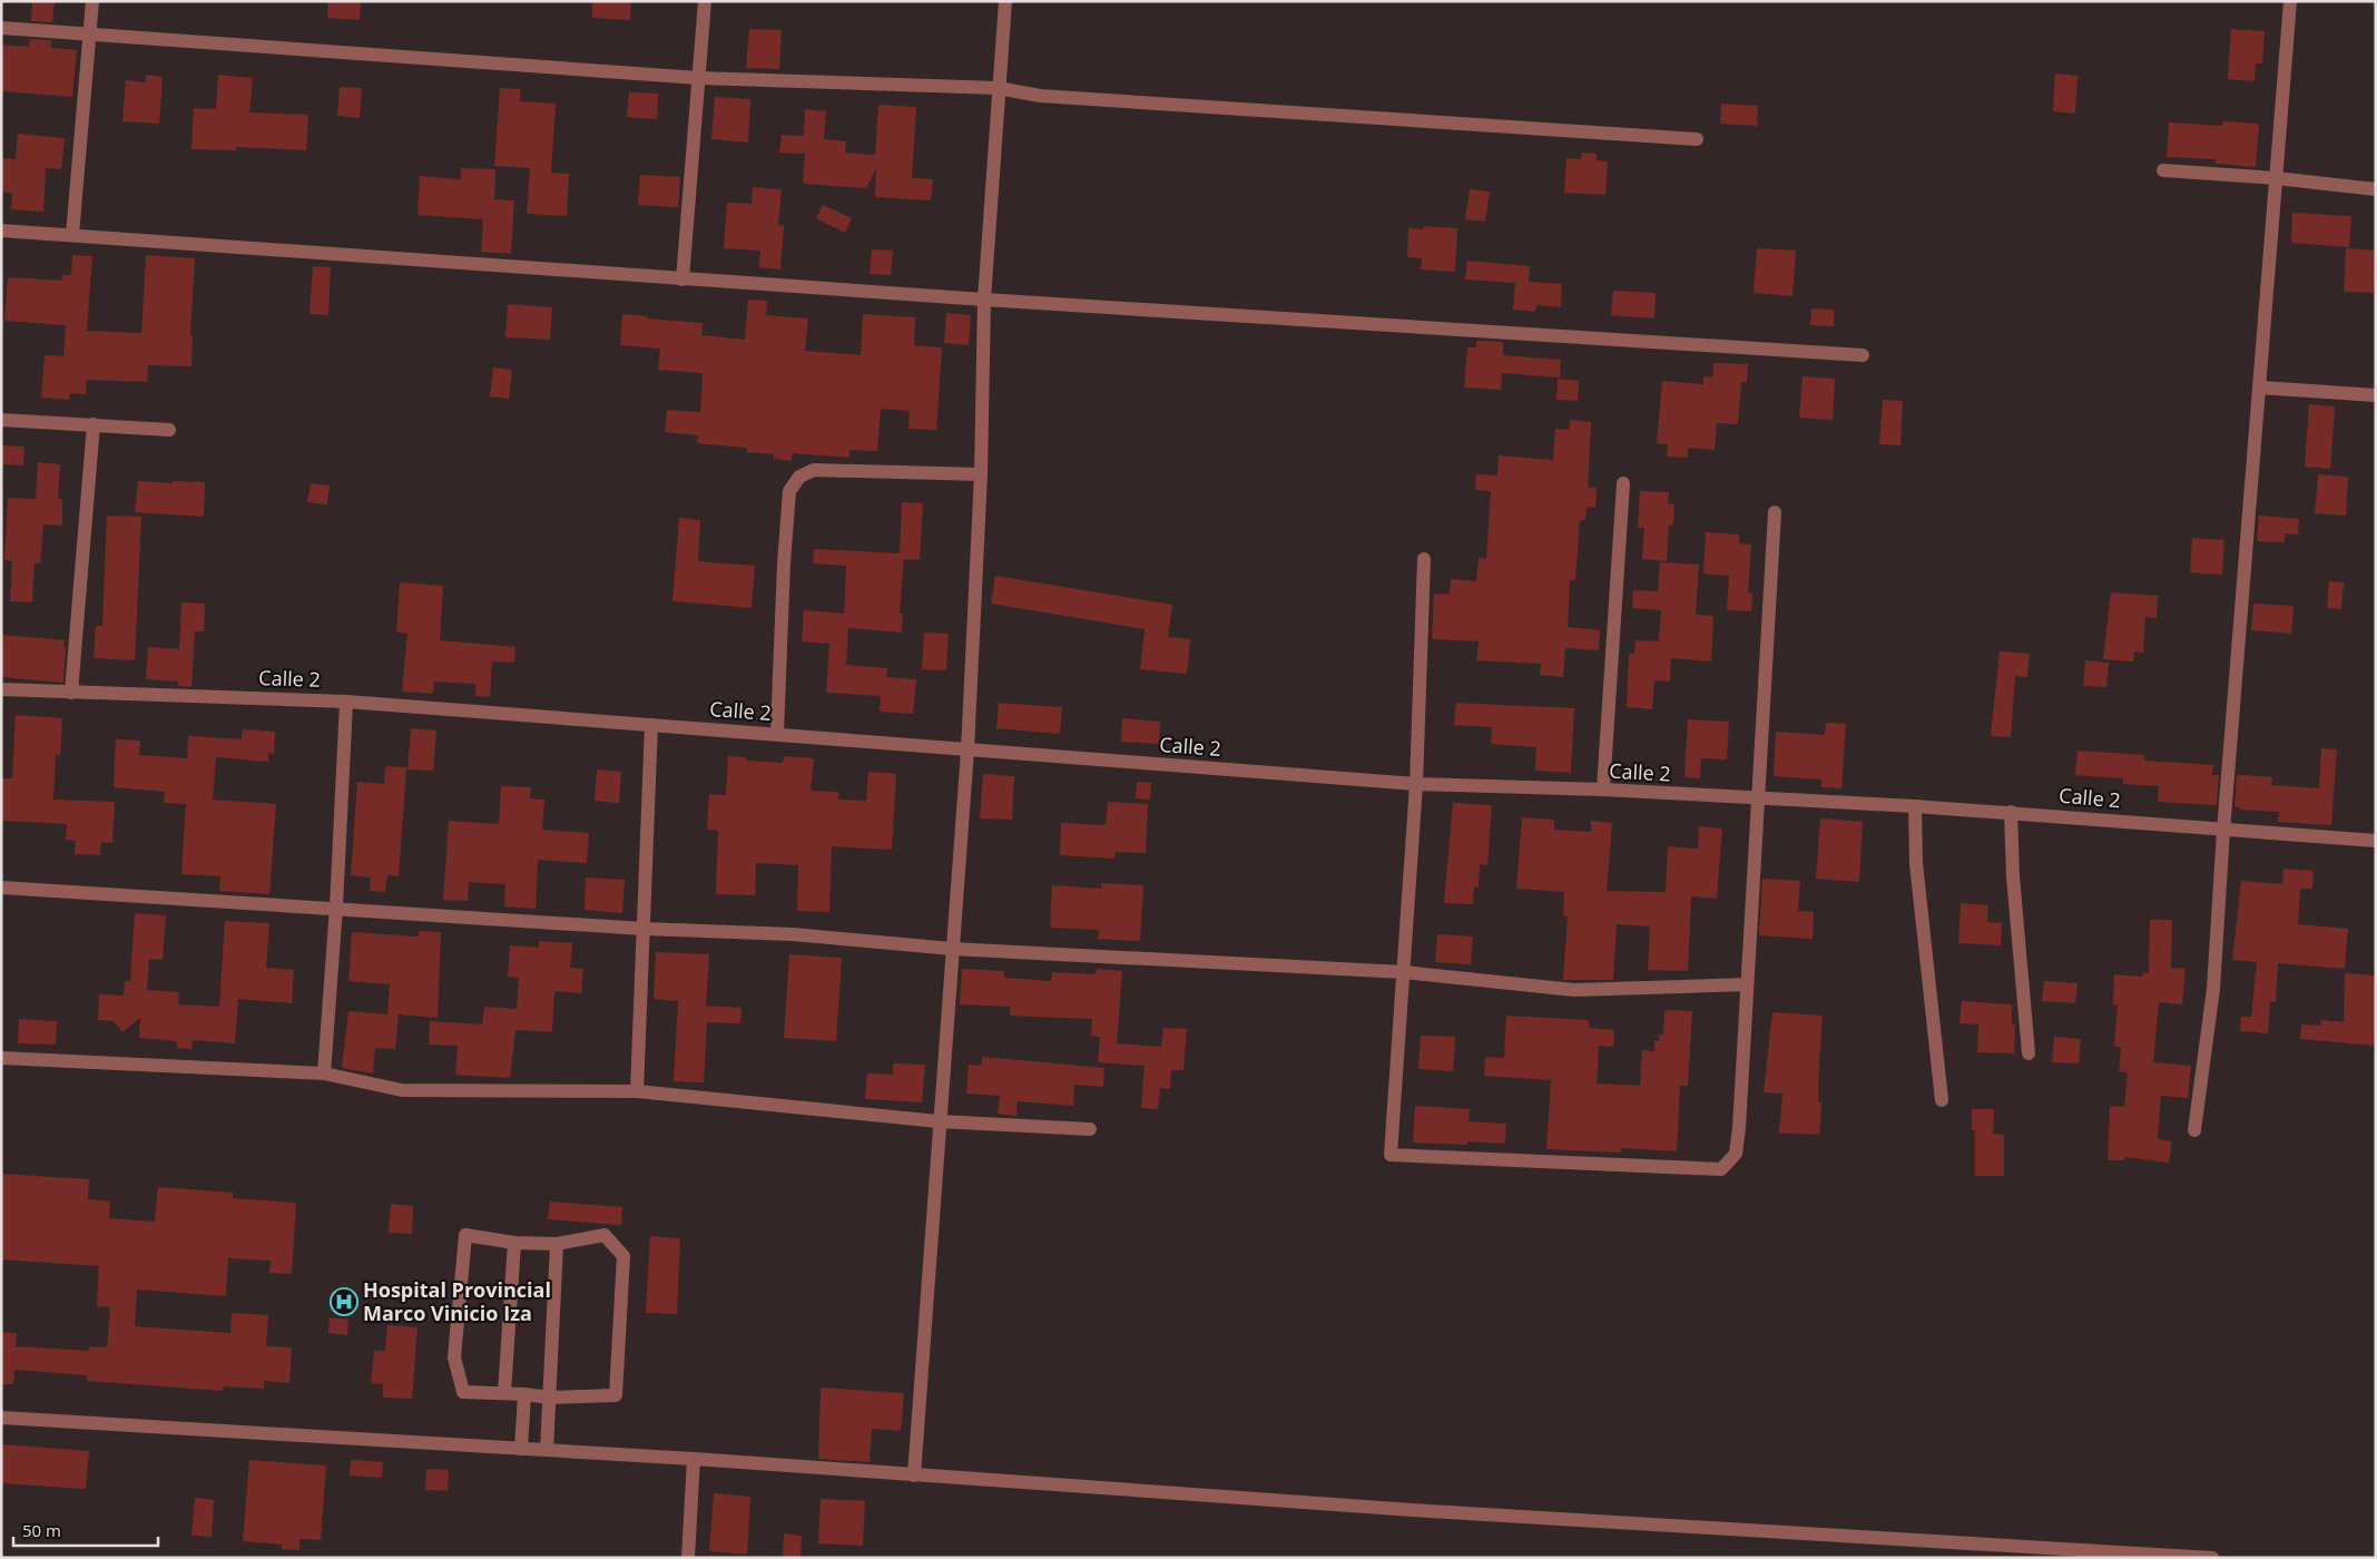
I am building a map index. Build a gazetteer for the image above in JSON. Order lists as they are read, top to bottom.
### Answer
{
  "streets": {
    "street": ["Calle 2"]
  },
  "places": {
    "hospital": ["Hospital Provincial Marco Vinicio Iza"]
  },
  "scale_bar": "50 m"
}
